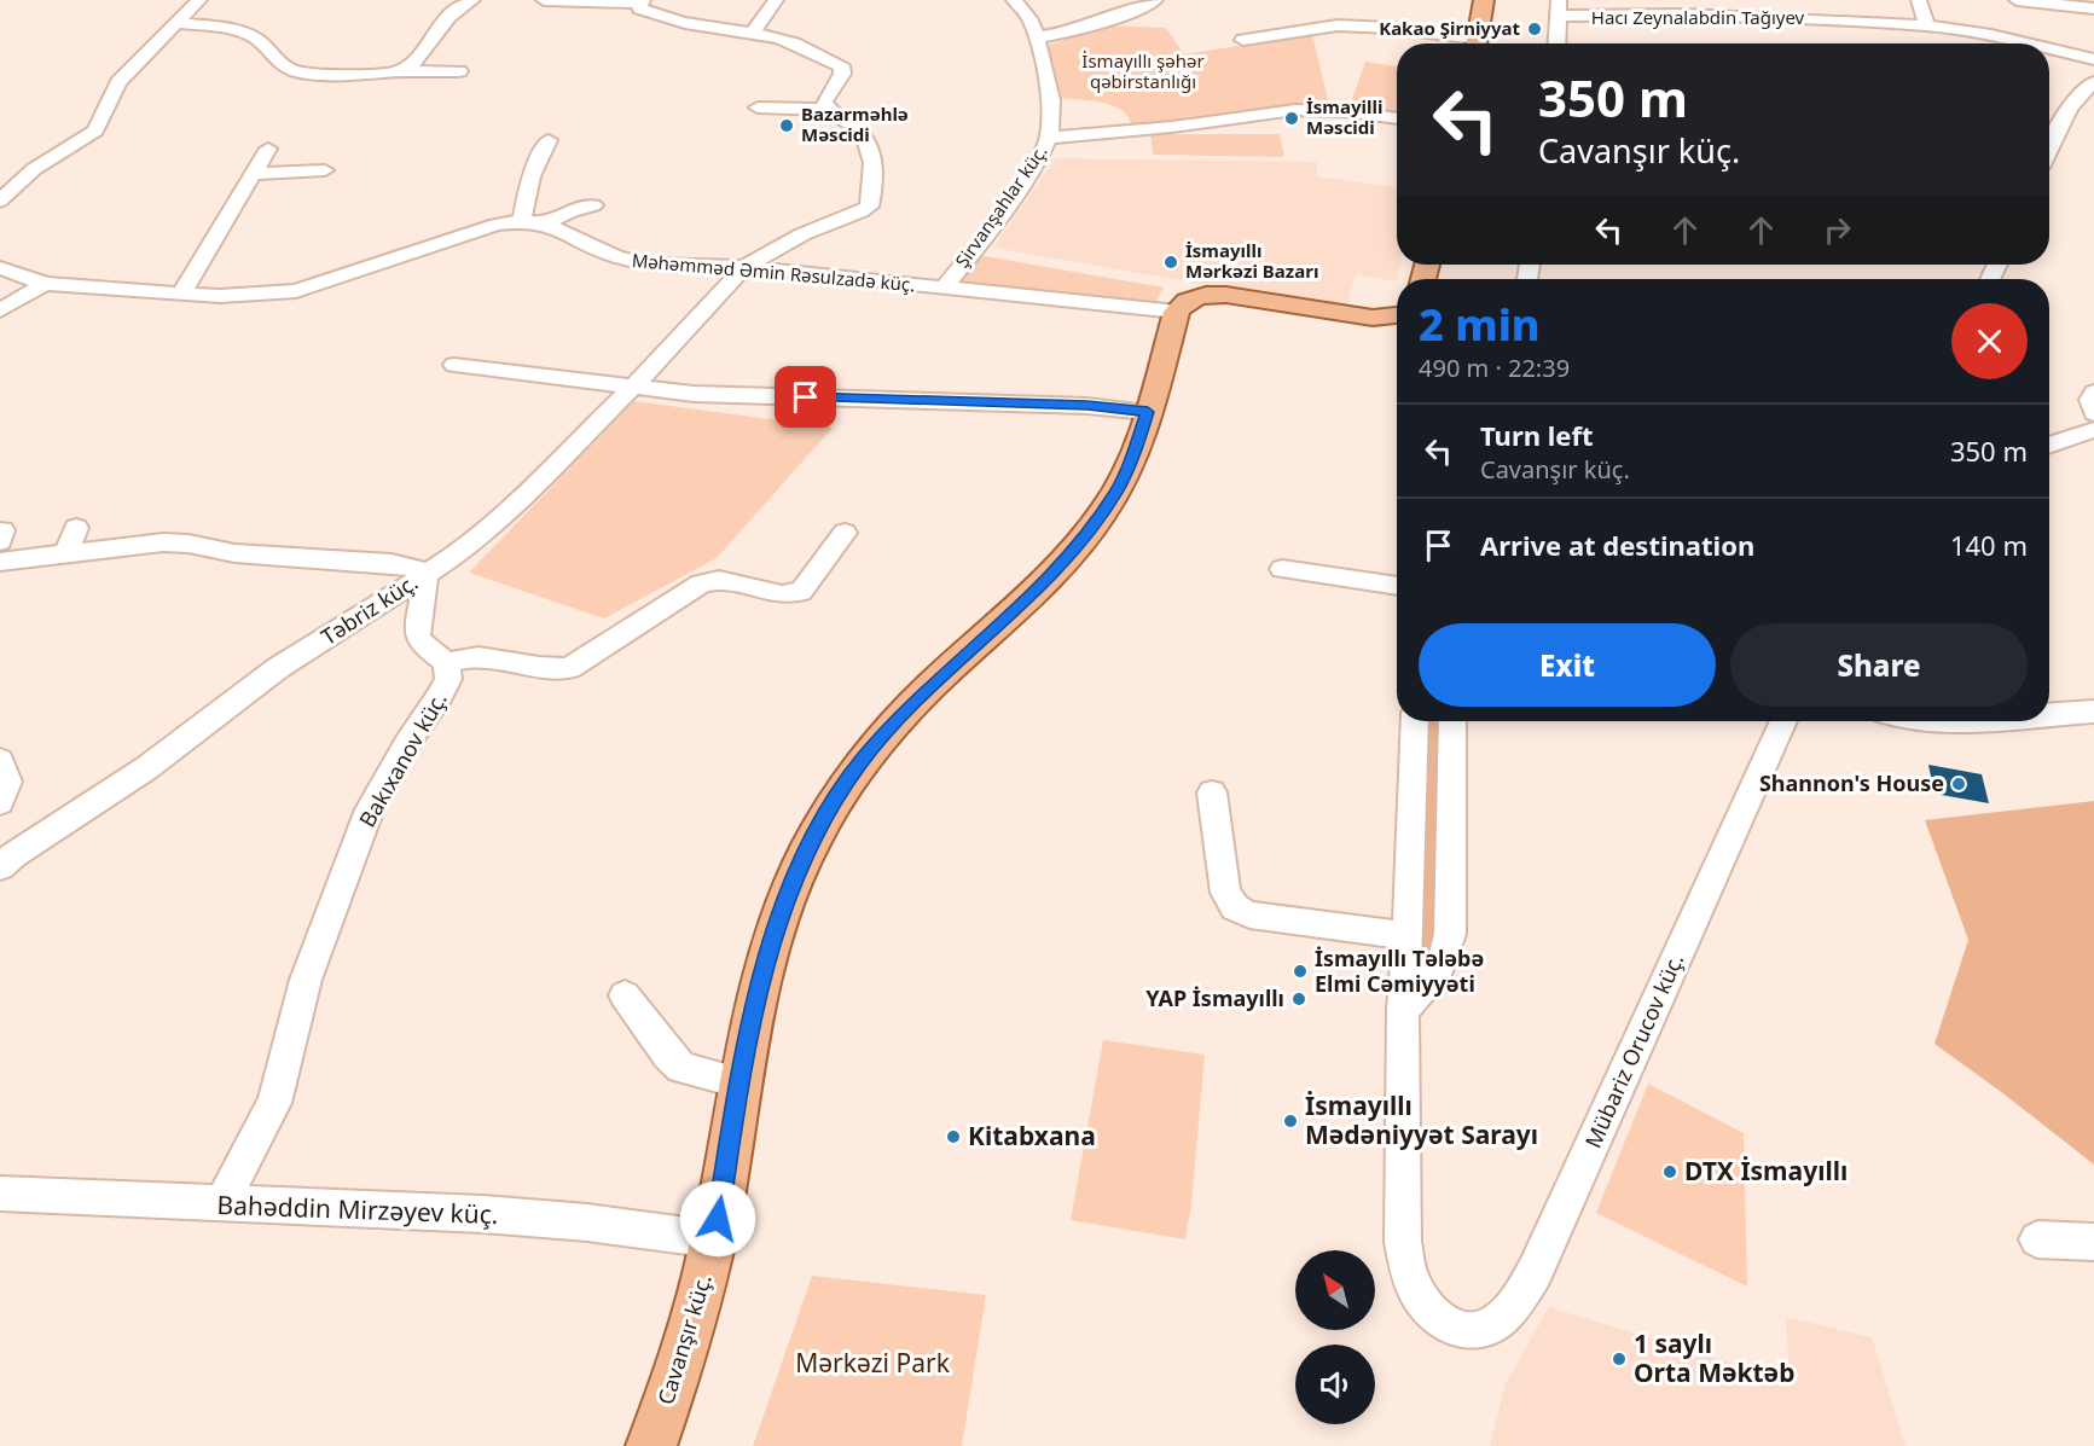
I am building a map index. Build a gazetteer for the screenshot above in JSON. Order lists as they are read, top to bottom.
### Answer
{
  "streets": {
    "main road": ["Cavanşır küç."],
    "street": [
      "Hacı Zeynalabdin Tağıyev",
      "Şirvanşahlar küç.",
      "Məhəmməd Əmin Rəsulzadə küç.",
      "Təbriz küç.",
      "Bakıxanov küç.",
      "Mübariz Orucov küç.",
      "Bahəddin Mirzəyev küç."
    ]
  },
  "crossings": [
    ["Şirvanşahlar küç.", "Məhəmməd Əmin Rəsulzadə küç."],
    ["Məhəmməd Əmin Rəsulzadə küç.", "Cavanşır küç."],
    ["Təbriz küç.", "Bakıxanov küç."],
    ["Bakıxanov küç.", "Bahəddin Mirzəyev küç."],
    ["Bahəddin Mirzəyev küç.", "Cavanşır küç."]
  ],
  "parks": ["İsmayıllı şəhər qəbirstanlığı", "Mərkəzi Park"],
  "places": [
    "Kakao Şirniyyat",
    "İsmayilli Məscidi",
    "Bazarməhlə Məscidi",
    "İsmayıllı Mərkəzi Bazarı",
    "Shannon's House",
    "İsmayıllı Tələbə Elmi Cəmiyyəti",
    "YAP İsmayıllı",
    "İsmayıllı Mədəniyyət Sarayı",
    "Kitabxana",
    "DTX İsmayıllı",
    "1 saylı Orta Məktəb"
  ],
  "north": "top left",
  "page": {
    "turn": ["350 m", "Cavanşır küç."],
    "heading": ["2 min", "490 m · 22:39"],
    "list": [
      {
        "name": "Turn left",
        "note": "Cavanşır küç.",
        "value": "350 m"
      },
      {
        "name": "Arrive at destination",
        "value": "140 m"
      }
    ],
    "buttons": ["Exit", "Share"]
  }
}
